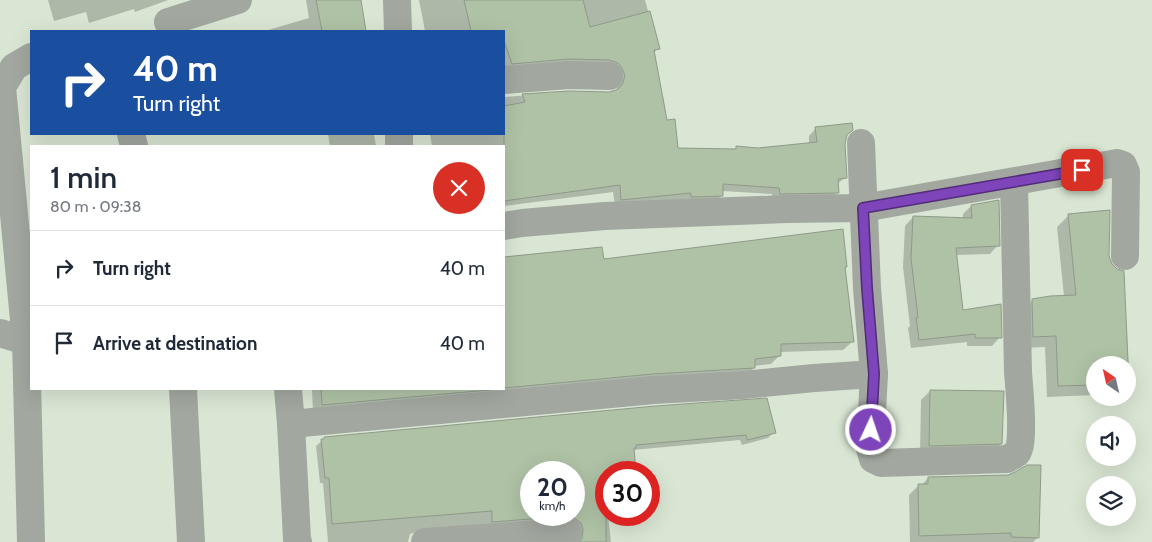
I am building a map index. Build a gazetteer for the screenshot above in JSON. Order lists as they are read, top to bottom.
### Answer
{
  "north": "top left",
  "page": {
    "turn": ["40 m", "Turn right"],
    "heading": ["1 min", "80 m · 09:38"],
    "list": [
      {
        "name": "Turn right",
        "value": "40 m"
      },
      {
        "name": "Arrive at destination",
        "value": "40 m"
      }
    ],
    "speed": "20 km/h",
    "limit": "30"
  }
}
